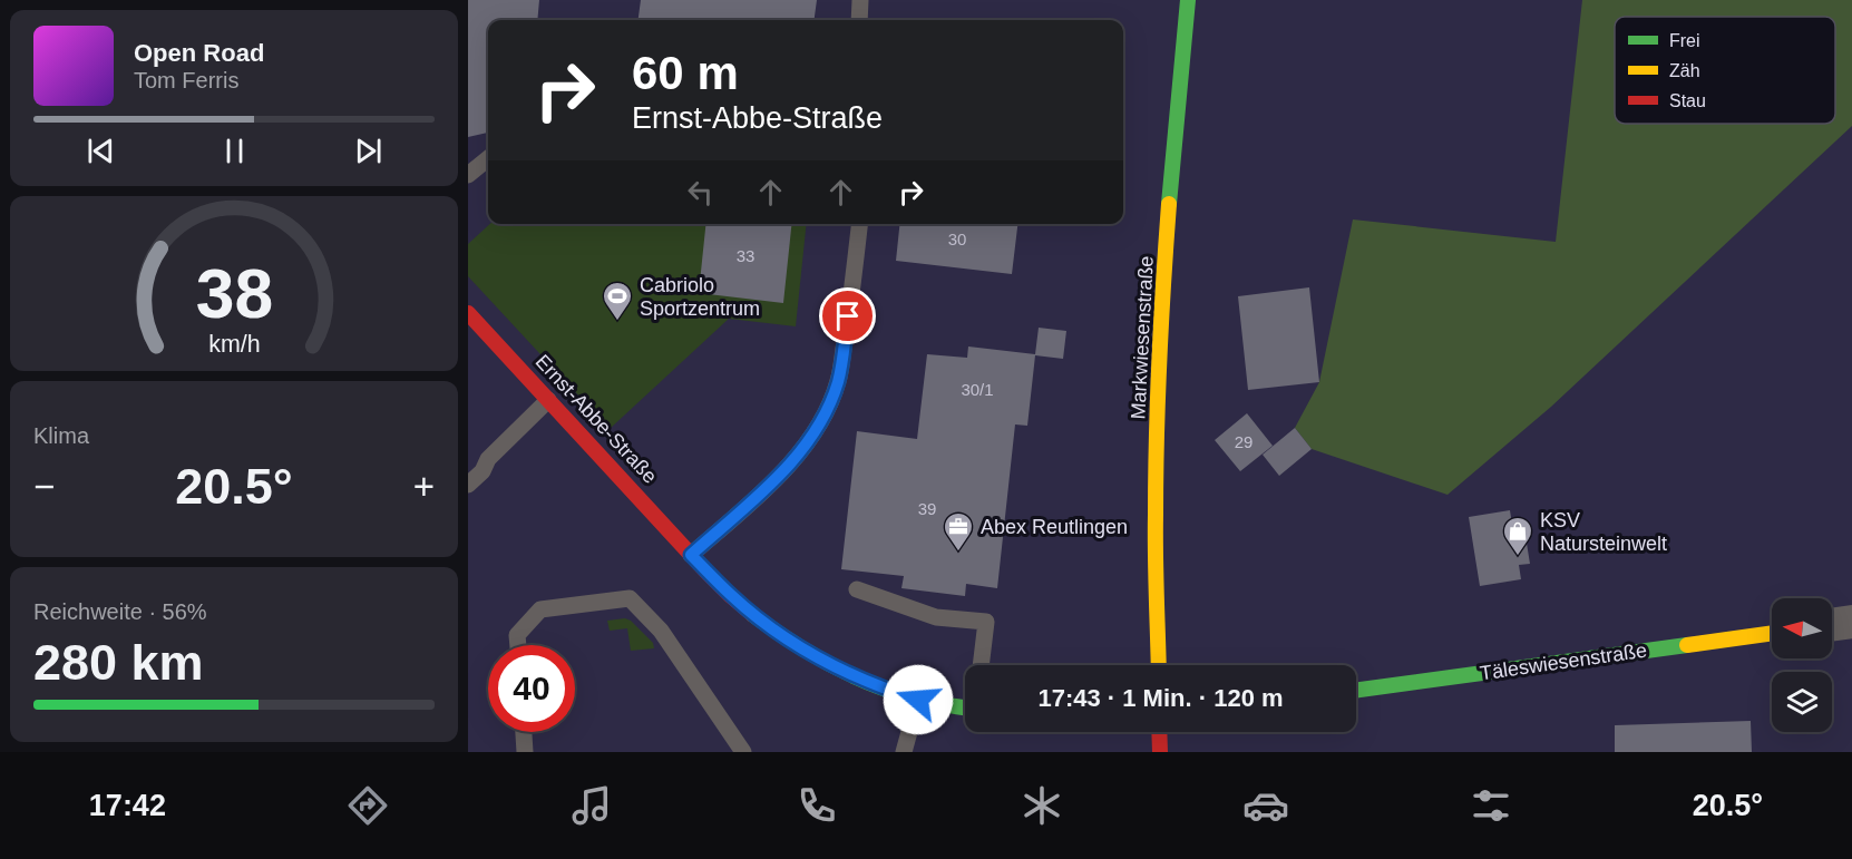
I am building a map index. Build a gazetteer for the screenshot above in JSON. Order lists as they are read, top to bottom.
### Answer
{
  "streets": {
    "street": ["Markwiesenstraße", "Ernst-Abbe-Straße", "Täleswiesenstraße"]
  },
  "places": {
    "sports": ["Cabriolo Sportzentrum"],
    "office": ["Abex Reutlingen"],
    "shop": ["KSV Natursteinwelt"]
  },
  "house_numbers": [
    "30",
    "33",
    "30/1",
    "29",
    "39"
  ],
  "legend": ["Frei", "Zäh", "Stau"],
  "north": "left",
  "page": {
    "turn": ["60 m", "Ernst-Abbe-Straße"],
    "song": ["Open Road", "Tom Ferris"],
    "tile": [
      "Klima",
      ["Reichweite · 56%", "280 km"]
    ],
    "heat": ["−", "20.5°", "+"],
    "limit": "40",
    "trip": "17:43 · 1 Min. · 120 m",
    "tabs": ["17:42", "20.5°"],
    "gauge": ["38", "km/h"]
  }
}
